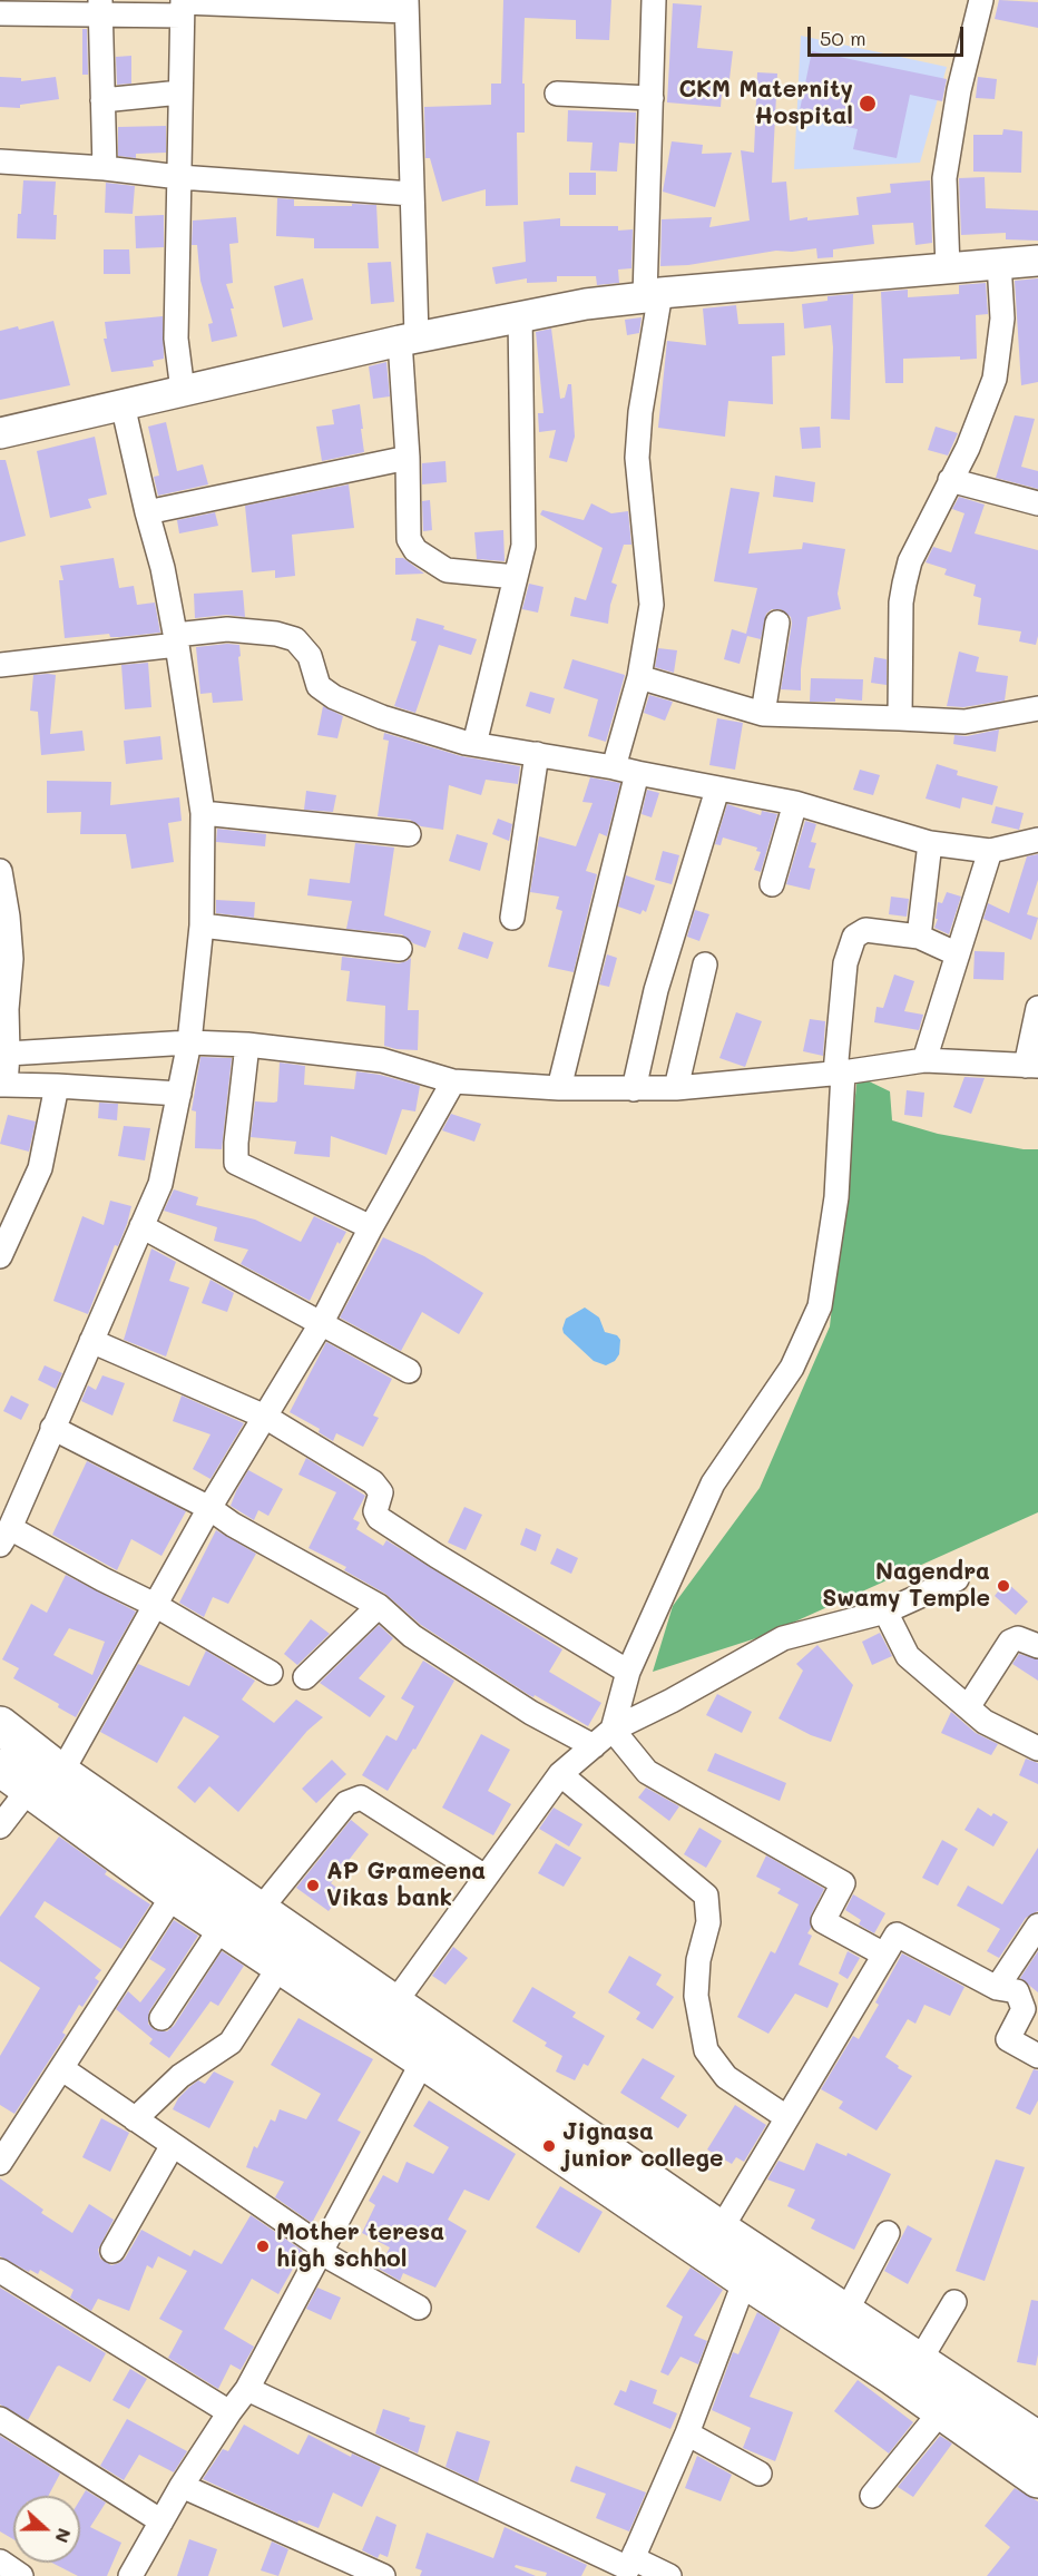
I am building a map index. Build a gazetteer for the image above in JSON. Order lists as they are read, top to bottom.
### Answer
{
  "places": [
    "CKM Maternity Hospital",
    "Nagendra Swamy Temple",
    "AP Grameena Vikas bank",
    "Jignasa junior college",
    "Mother teresa high schhol"
  ],
  "scale_bar": "50 m",
  "north": "right"
}
